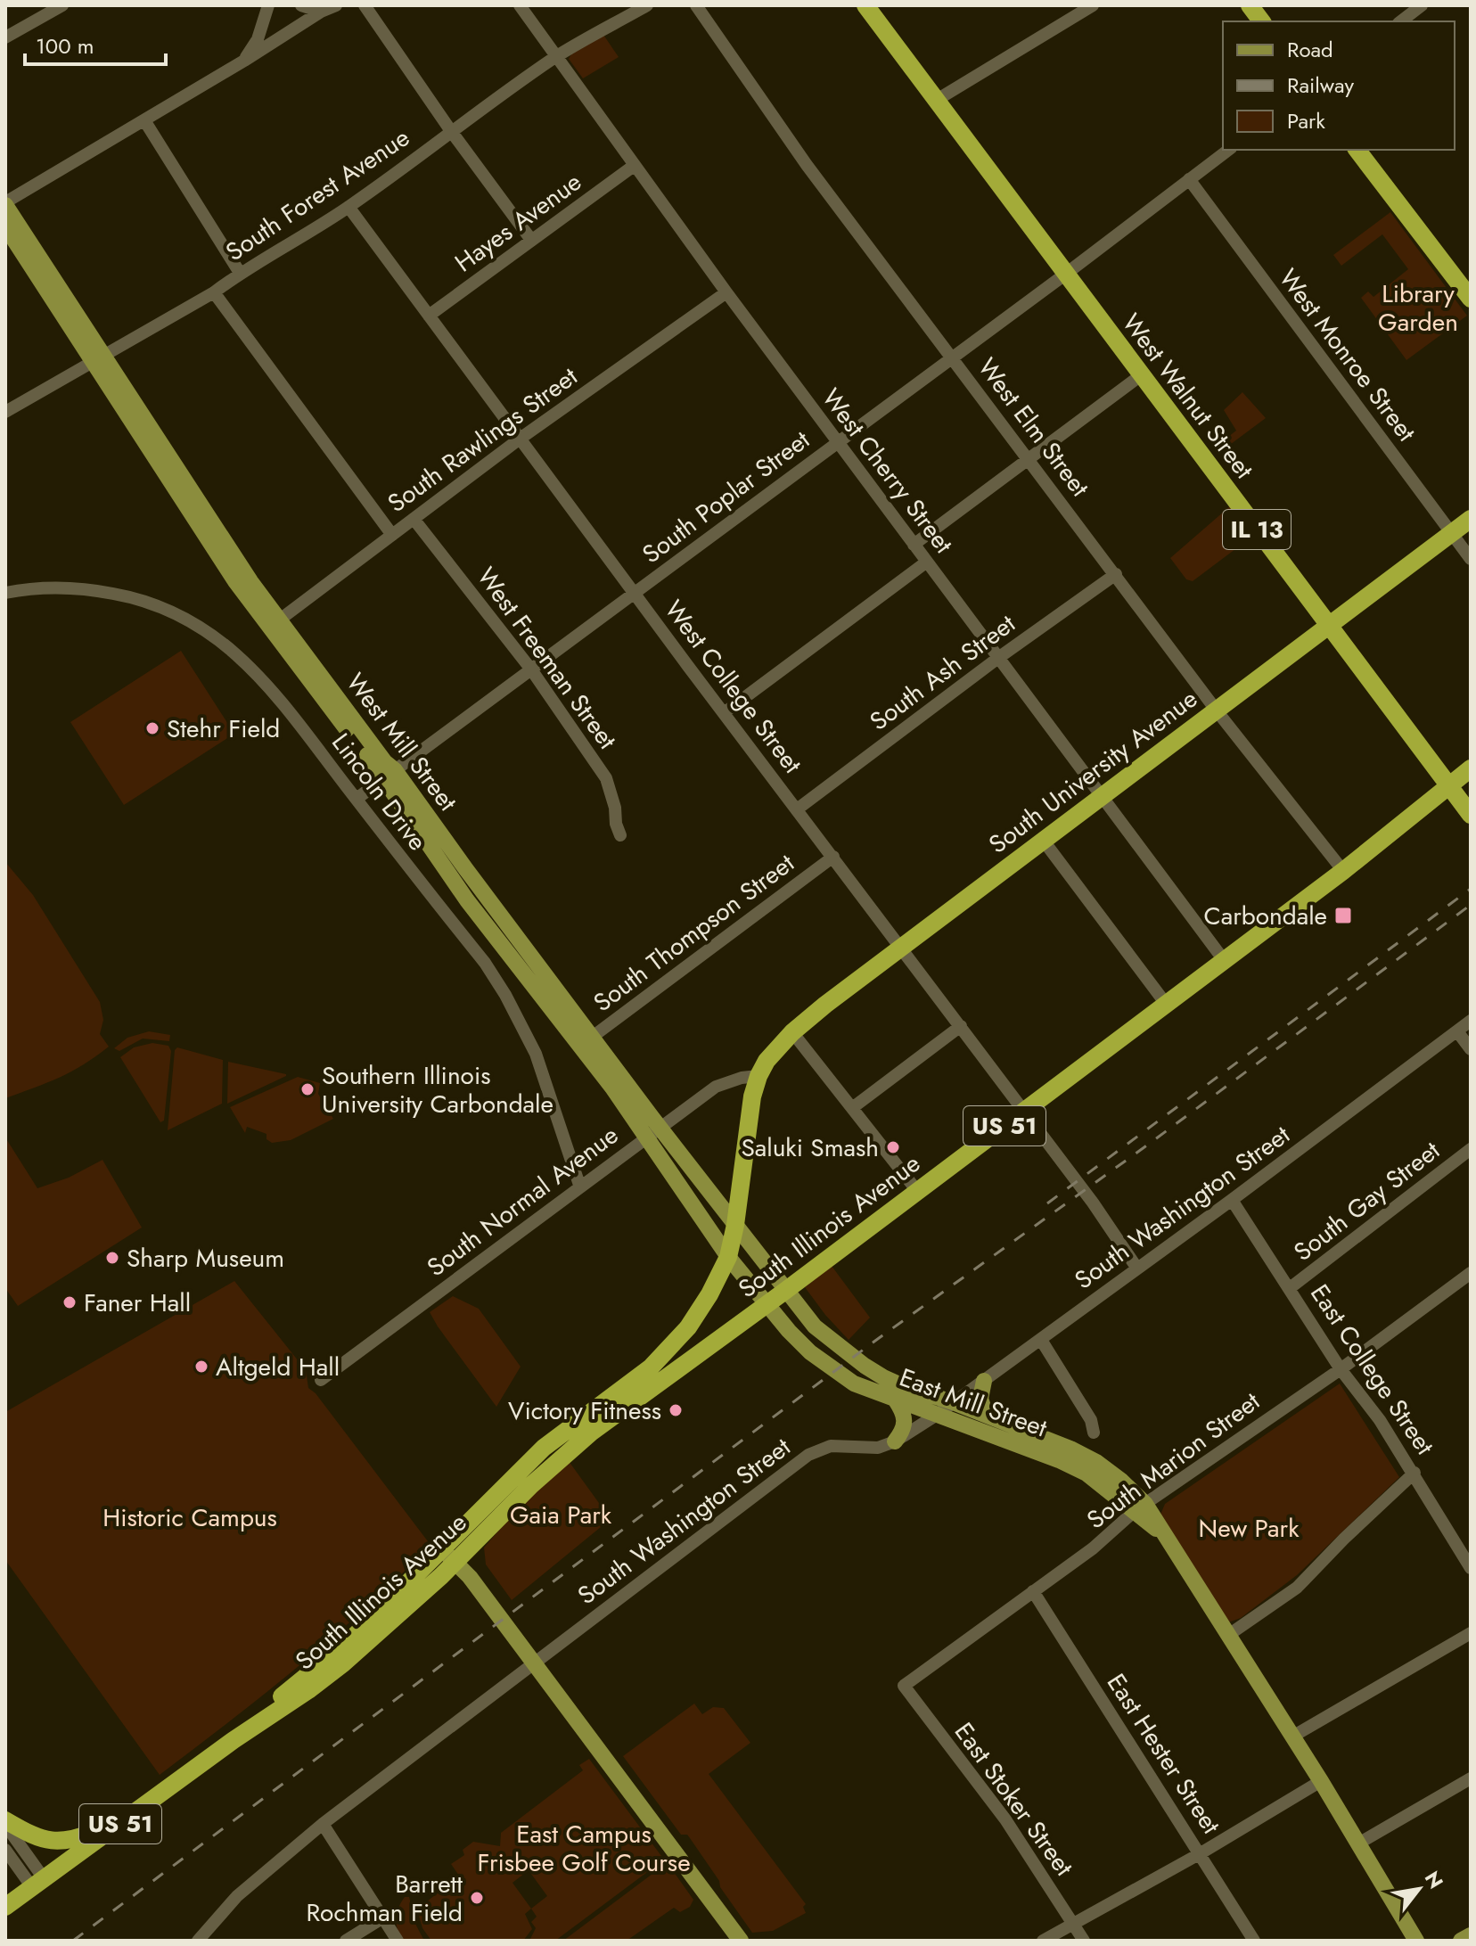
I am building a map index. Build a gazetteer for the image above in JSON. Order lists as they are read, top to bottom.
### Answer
{
  "streets": {
    "highway": [
      "West Walnut Street",
      "IL 13",
      "South University Avenue",
      "US 51",
      "South Illinois Avenue"
    ],
    "main road": ["West Mill Street", "East Mill Street"],
    "street": [
      "South Forest Avenue",
      "Hayes Avenue",
      "West Monroe Street",
      "West Elm Street",
      "South Rawlings Street",
      "West Cherry Street",
      "South Poplar Street",
      "West Freeman Street",
      "South Ash Street",
      "West College Street",
      "Lincoln Drive",
      "South Thompson Street",
      "South Normal Avenue",
      "South Gay Street",
      "South Washington Street",
      "East College Street",
      "South Marion Street",
      "East Hester Street",
      "East Stoker Street"
    ]
  },
  "crossings": [
    ["South Forest Avenue", "West Cherry Street"],
    ["South Forest Avenue", "West College Street"],
    ["South Forest Avenue", "West Mill Street"],
    ["Hayes Avenue", "West Cherry Street"],
    ["Hayes Avenue", "West College Street"],
    ["West Monroe Street", "South Poplar Street"],
    ["West Monroe Street", "South University Avenue"],
    ["West Walnut Street", "South Poplar Street"],
    ["West Walnut Street", "South University Avenue"],
    ["West Walnut Street", "South Illinois Avenue"],
    ["West Elm Street", "South Poplar Street"],
    ["West Elm Street", "South Ash Street"],
    ["West Elm Street", "South University Avenue"],
    ["West Elm Street", "South Illinois Avenue"],
    ["South Rawlings Street", "West Cherry Street"],
    ["South Rawlings Street", "West Freeman Street"],
    ["South Rawlings Street", "West College Street"],
    ["South Rawlings Street", "West Mill Street"],
    ["West Cherry Street", "South Poplar Street"],
    ["West Cherry Street", "South Ash Street"],
    ["West Cherry Street", "South University Avenue"],
    ["West Cherry Street", "South Illinois Avenue"],
    ["South Poplar Street", "West Freeman Street"],
    ["South Poplar Street", "West College Street"],
    ["South Poplar Street", "West Mill Street"],
    ["South Poplar Street", "Lincoln Drive"],
    ["South Ash Street", "West College Street"],
    ["West College Street", "South University Avenue"],
    ["West College Street", "South Thompson Street"],
    ["West College Street", "South Washington Street"],
    ["West College Street", "South Illinois Avenue"],
    ["West Mill Street", "South Thompson Street"],
    ["West Mill Street", "South Normal Avenue"],
    ["West Mill Street", "South Illinois Avenue"],
    ["West Mill Street", "East Mill Street"],
    ["South University Avenue", "South Normal Avenue"],
    ["South University Avenue", "South Illinois Avenue"],
    ["Lincoln Drive", "South Normal Avenue"],
    ["South Normal Avenue", "South Illinois Avenue"],
    ["South Gay Street", "East College Street"],
    ["South Washington Street", "East College Street"],
    ["South Washington Street", "East Mill Street"],
    ["South Illinois Avenue", "East Mill Street"],
    ["East College Street", "South Marion Street"],
    ["East Mill Street", "South Marion Street"],
    ["South Marion Street", "East Hester Street"],
    ["South Marion Street", "East Stoker Street"]
  ],
  "parks": [
    "Library Garden",
    "Gaia Park",
    "Historic Campus",
    "New Park",
    "East Campus Frisbee Golf Course"
  ],
  "places": {
    "other": [
      "Stehr Field",
      "Southern Illinois University Carbondale",
      "Saluki Smash",
      "Sharp Museum",
      "Faner Hall",
      "Altgeld Hall",
      "Victory Fitness",
      "Barrett Rochman Field"
    ],
    "transit": ["Carbondale"]
  },
  "legend": ["Road", "Railway", "Park"],
  "scale_bar": "100 m",
  "north": "top right"
}
